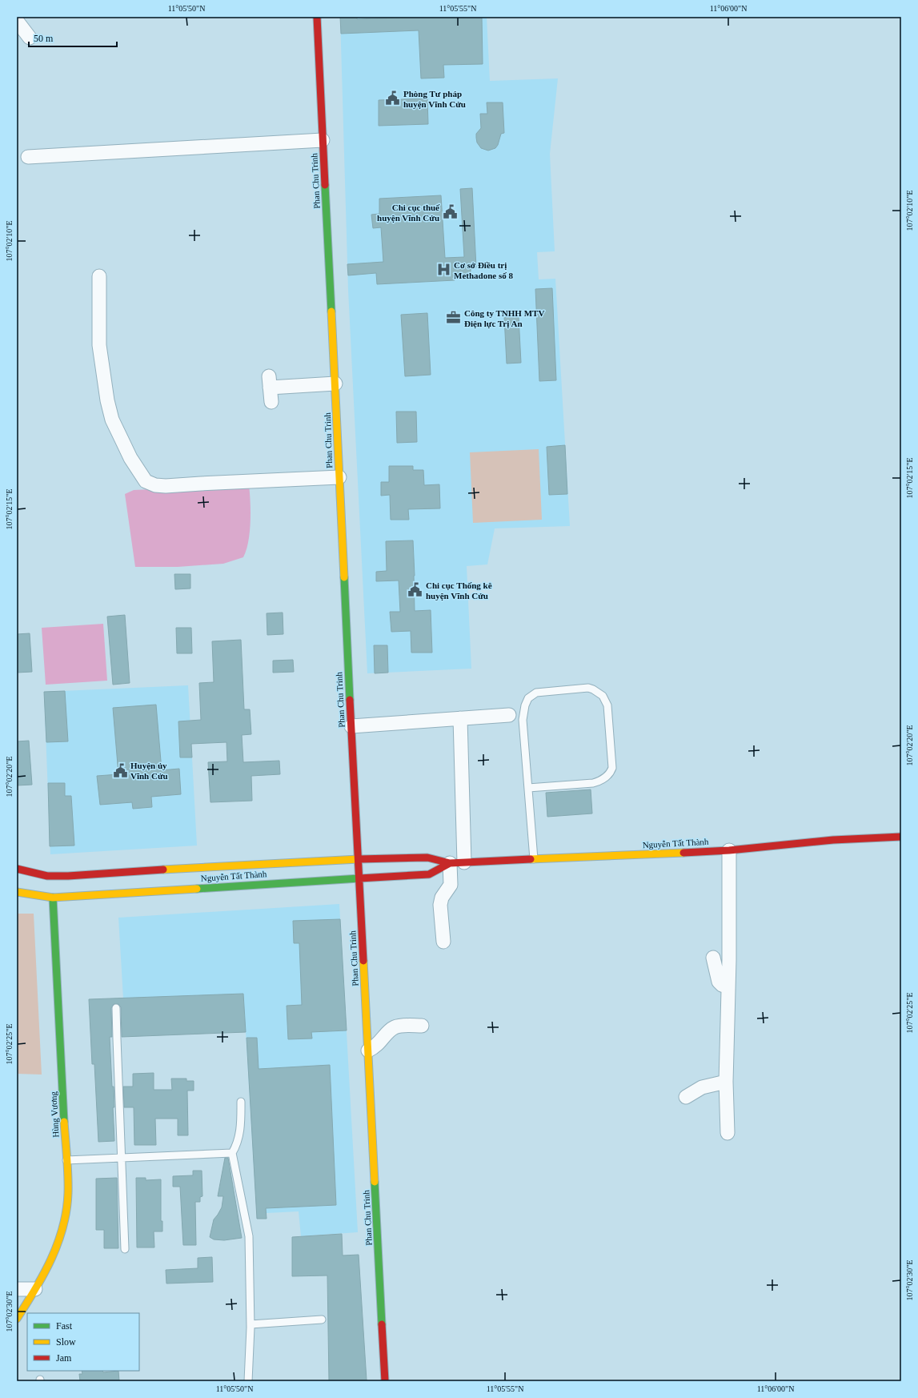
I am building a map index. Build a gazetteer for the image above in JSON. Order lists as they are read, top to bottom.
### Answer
{
  "streets": {
    "main road": ["Phan Chu Trinh", "Nguyễn Tất Thành", "Hùng Vương"]
  },
  "crossings": [
    ["Phan Chu Trinh", "Nguyễn Tất Thành"],
    ["Nguyễn Tất Thành", "Hùng Vương"]
  ],
  "places": {
    "public building": [
      "Phòng Tư pháp huyện Vĩnh Cửu",
      "Chi cục thuế huyện Vĩnh Cửu",
      "Chi cục Thống kê huyện Vĩnh Cửu",
      "Huyện ủy Vĩnh Cửu"
    ],
    "hospital": ["Cơ sở Điều trị Methadone số 8"],
    "office": ["Công ty TNHH MTV Điện lực Trị An"]
  },
  "legend": ["Fast", "Slow", "Jam"],
  "scale_bar": "50 m",
  "coordinates": [
    "11°05'50\"N",
    "11°05'55\"N",
    "11°06'00\"N",
    "107°02'10\"E",
    "107°02'15\"E",
    "107°02'20\"E",
    "107°02'25\"E",
    "107°02'30\"E"
  ]
}
